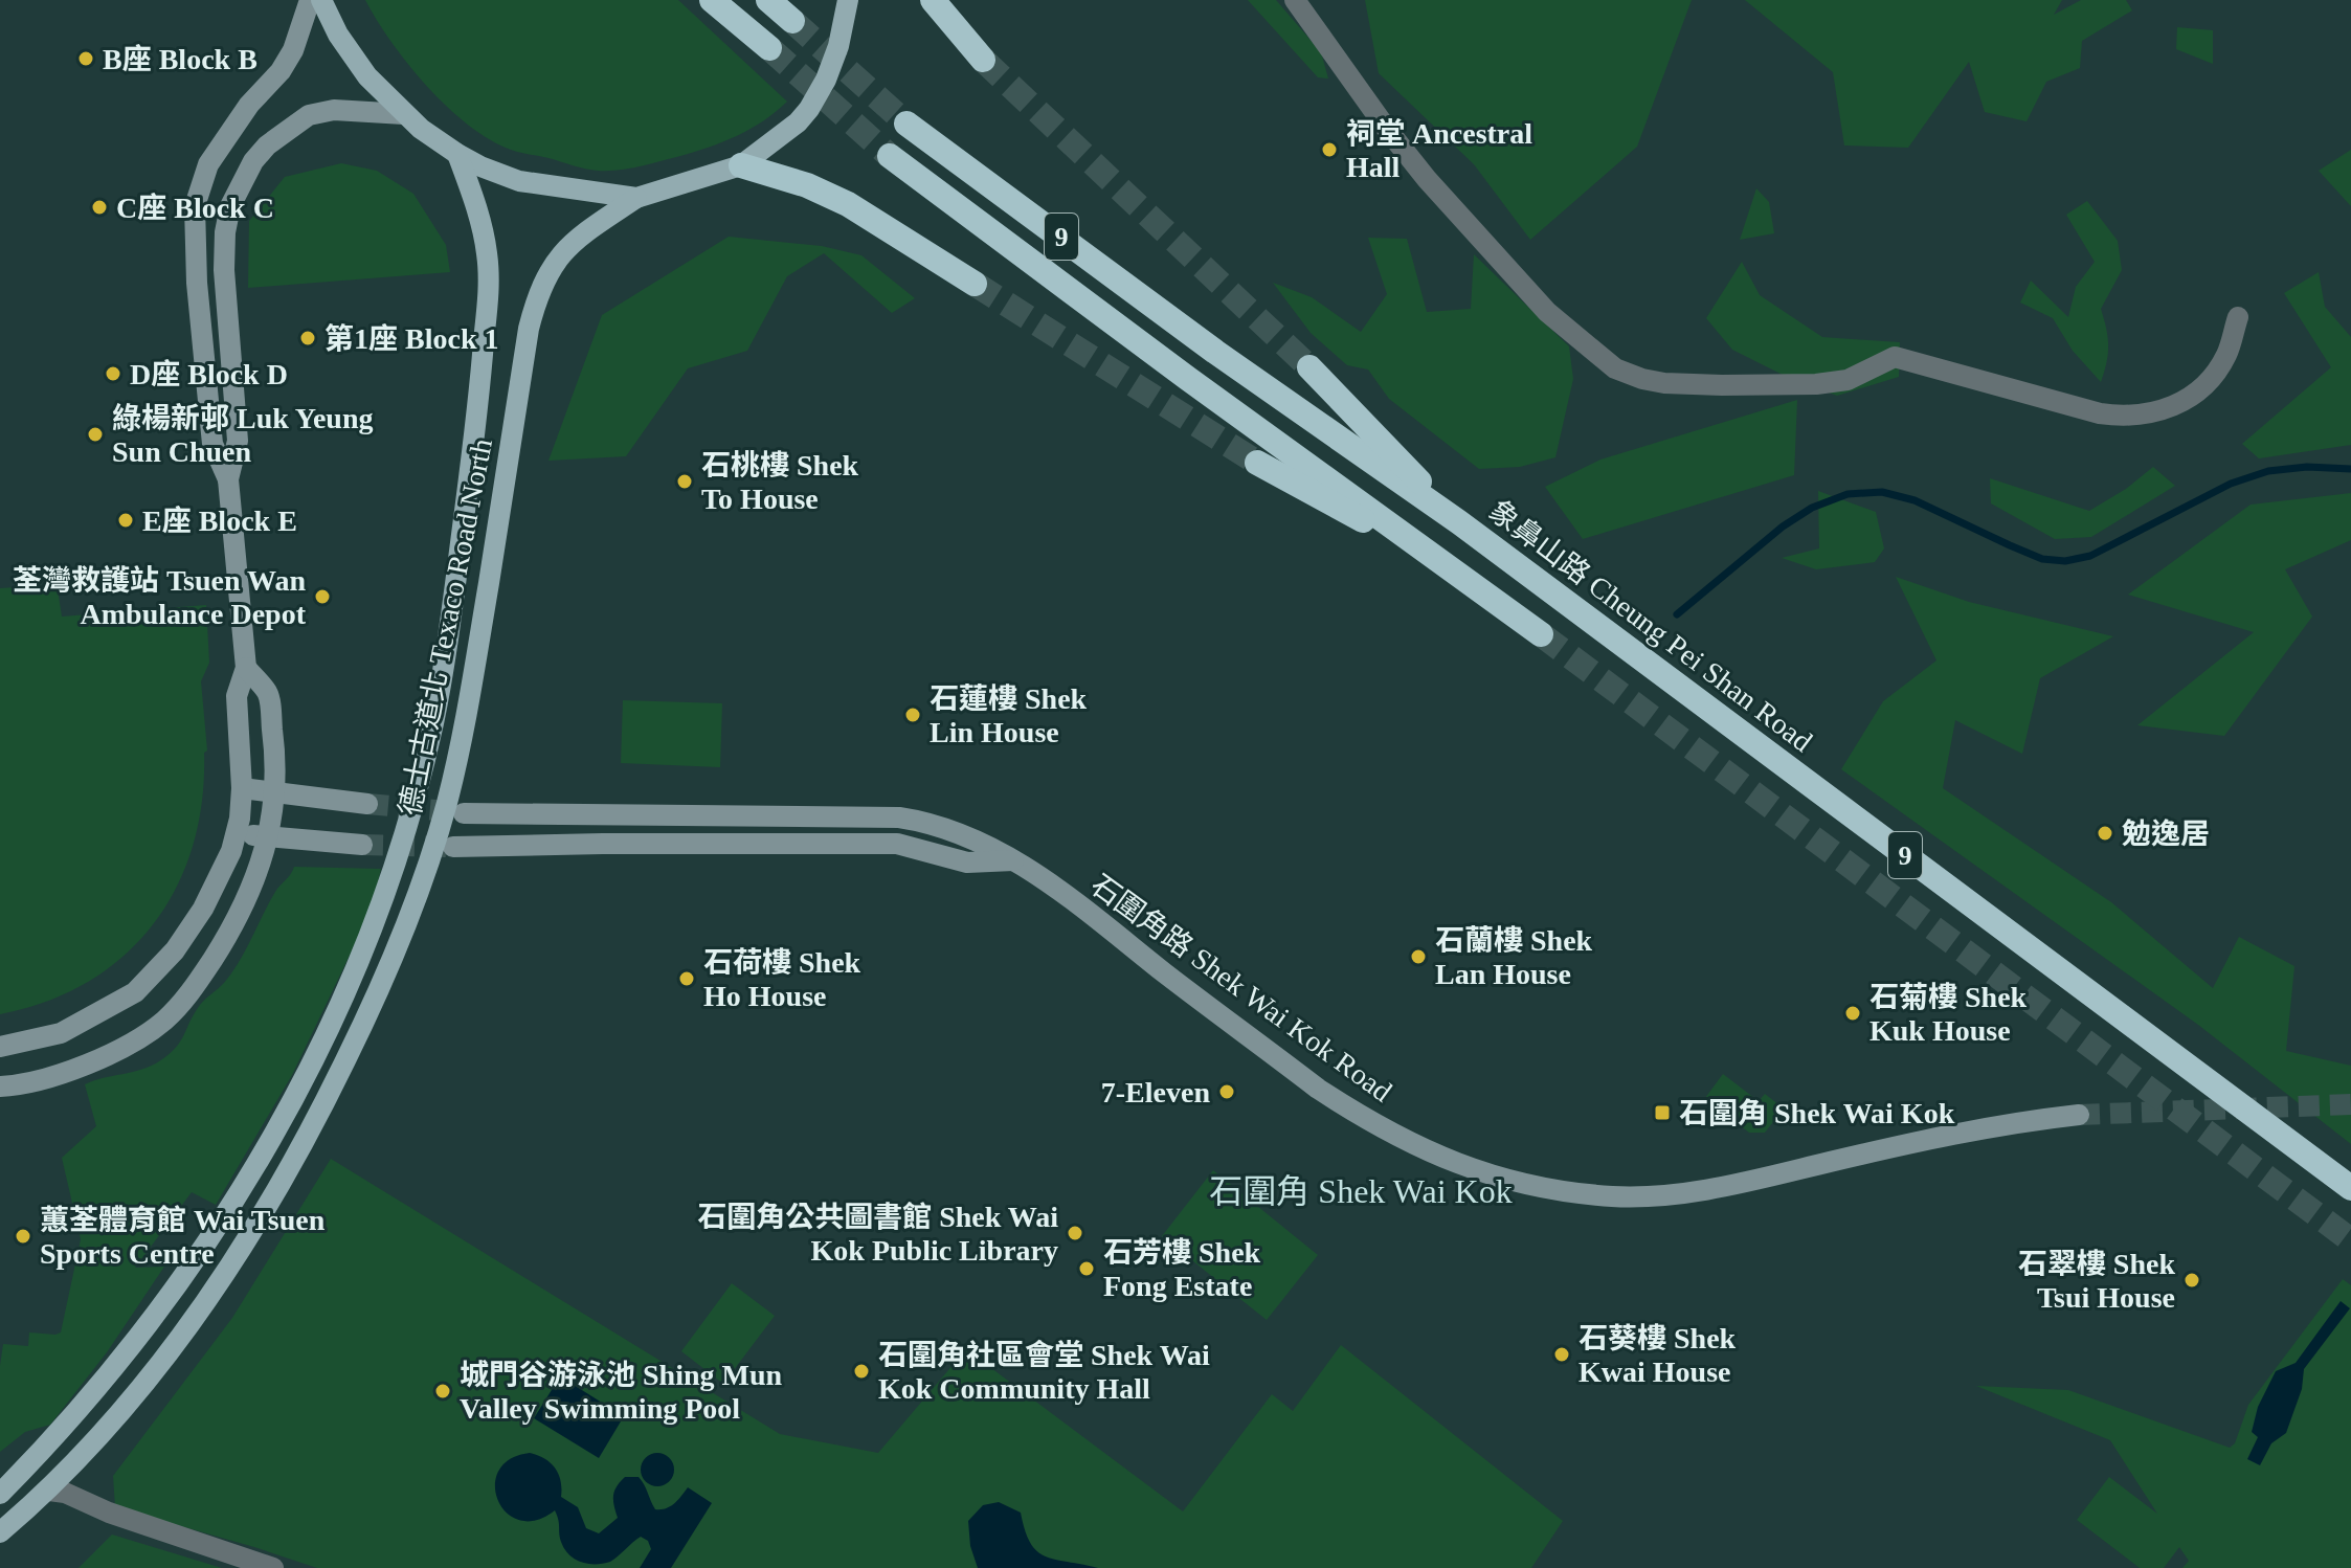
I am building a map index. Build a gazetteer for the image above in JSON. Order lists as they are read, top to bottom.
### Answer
{
  "streets": {
    "highway": ["9", "象鼻山路 Cheung Pei Shan Road"],
    "main road": ["德士古道北 Texaco Road North"],
    "street": ["石圍角路 Shek Wai Kok Road"]
  },
  "districts": ["石圍角 Shek Wai Kok"],
  "places": {
    "other": [
      "B座 Block B",
      "祠堂 Ancestral Hall",
      "C座 Block C",
      "第1座 Block 1",
      "D座 Block D",
      "綠楊新邨 Luk Yeung Sun Chuen",
      "石桃樓 Shek To House",
      "E座 Block E",
      "荃灣救護站 Tsuen Wan Ambulance Depot",
      "石蓮樓 Shek Lin House",
      "勉逸居",
      "石蘭樓 Shek Lan House",
      "石荷樓 Shek Ho House",
      "石菊樓 Shek Kuk House",
      "7-Eleven",
      "石圍角公共圖書館 Shek Wai Kok Public Library",
      "蕙荃體育館 Wai Tsuen Sports Centre",
      "石芳樓 Shek Fong Estate",
      "石翠樓 Shek Tsui House",
      "石葵樓 Shek Kwai House",
      "石圍角社區會堂 Shek Wai Kok Community Hall",
      "城門谷游泳池 Shing Mun Valley Swimming Pool"
    ],
    "transit": ["石圍角 Shek Wai Kok"]
  }
}
